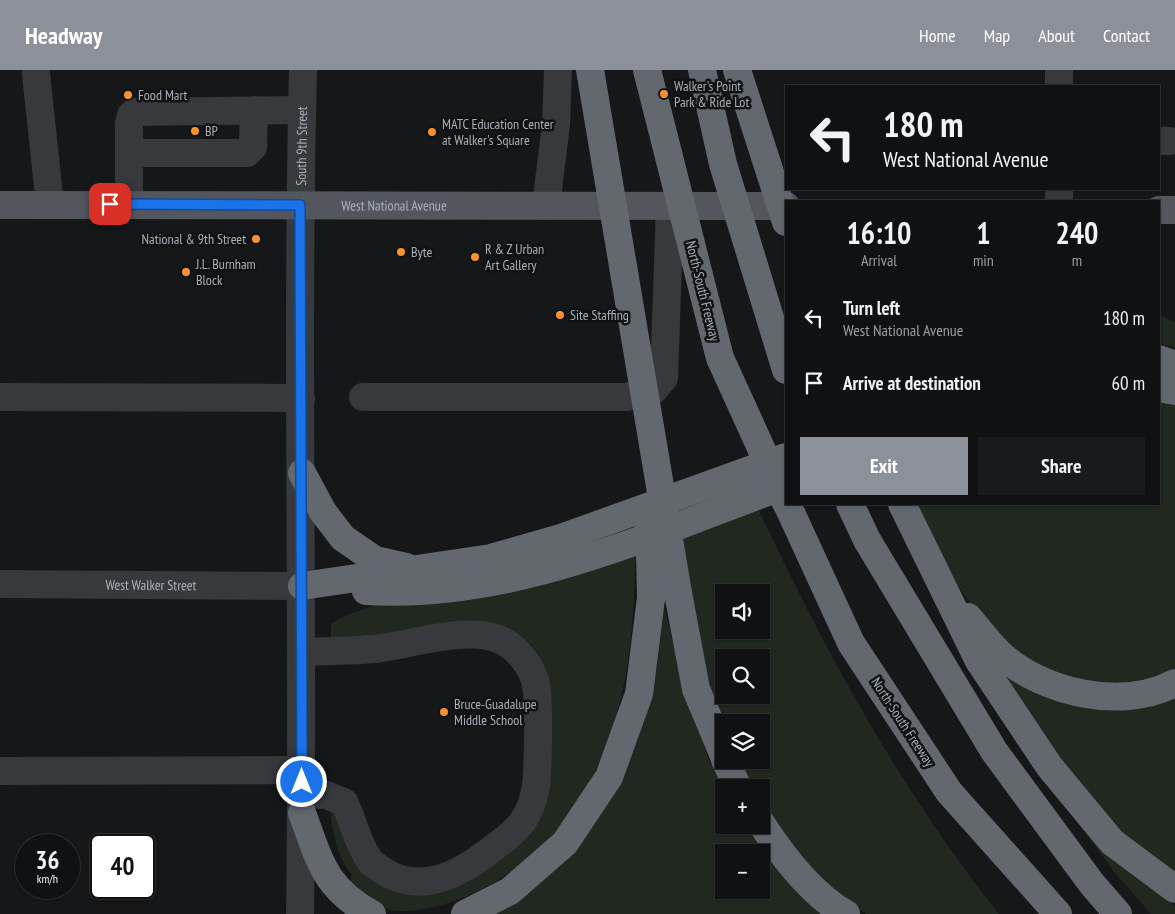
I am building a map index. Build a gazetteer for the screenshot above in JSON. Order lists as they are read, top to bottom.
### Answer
{
  "streets": {
    "highway": ["North-South Freeway"],
    "main road": ["West National Avenue"],
    "street": ["South 9th Street", "West Walker Street"]
  },
  "crossings": [
    ["South 9th Street", "West National Avenue"],
    ["South 9th Street", "West Walker Street"]
  ],
  "places": [
    "Walker's Point Park & Ride Lot",
    "Food Mart",
    "BP",
    "MATC Education Center at Walker's Square",
    "National & 9th Street",
    "Byte",
    "R & Z Urban Art Gallery",
    "J.L. Burnham Block",
    "Site Staffing",
    "Bruce-Guadalupe Middle School"
  ],
  "page": {
    "header": "Headway",
    "nav": [
      "Home",
      "Map",
      "About",
      "Contact"
    ],
    "turn": ["180 m", "West National Avenue"],
    "eta": [
      "16:10",
      "Arrival",
      "1",
      "min",
      "240",
      "m"
    ],
    "list": [
      {
        "name": "Turn left",
        "note": "West National Avenue",
        "value": "180 m"
      },
      {
        "name": "Arrive at destination",
        "value": "60 m"
      }
    ],
    "buttons": ["Exit", "Share"],
    "map_buttons": ["+", "−"],
    "speed": "36 km/h",
    "limit": "40"
  }
}
